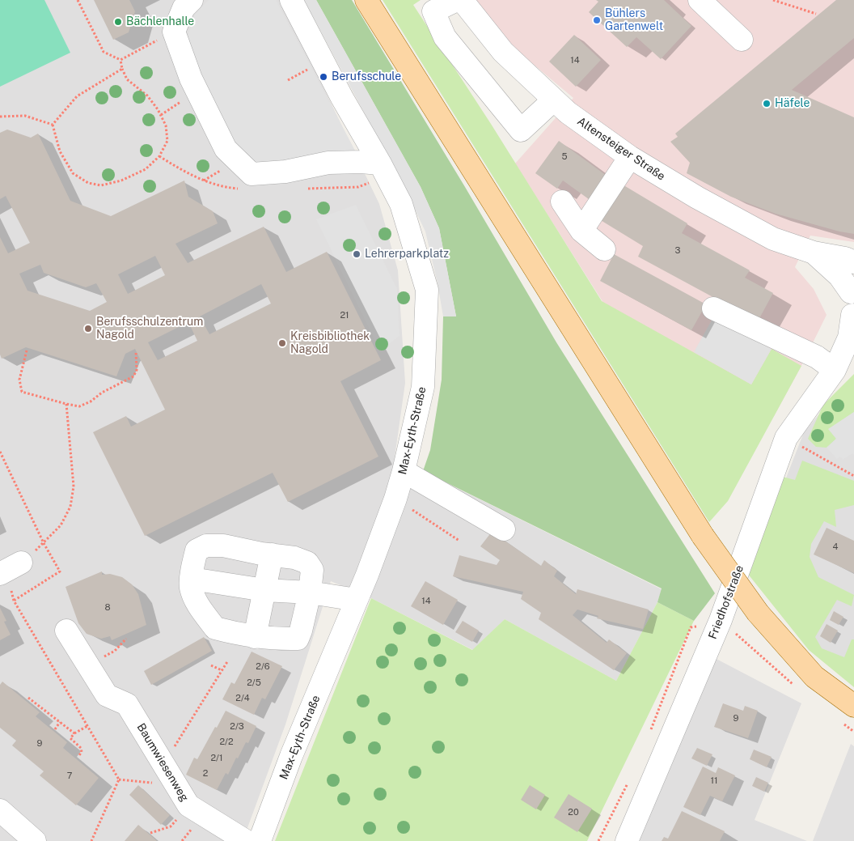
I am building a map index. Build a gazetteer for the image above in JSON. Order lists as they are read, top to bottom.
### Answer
{
  "streets": {
    "street": [
      "Altensteiger Straße",
      "Max-Eyth-Straße",
      "Friedhofstraße",
      "Baumwiesenweg"
    ]
  },
  "crossings": [
    ["Altensteiger Straße", "Friedhofstraße"]
  ],
  "places": [
    "Bühlers Gartenwelt",
    "Bächlenhalle",
    "Berufsschule",
    "Häfele",
    "Lehrerparkplatz",
    "Berufsschulzentrum Nagold",
    "Kreisbibliothek Nagold"
  ],
  "house_numbers": [
    "14",
    "5",
    "3",
    "21",
    "4",
    "14",
    "8",
    "2/6",
    "2/5",
    "2/4",
    "9",
    "2/3",
    "2/2",
    "9",
    "2/1",
    "2",
    "7",
    "11",
    "20"
  ]
}
